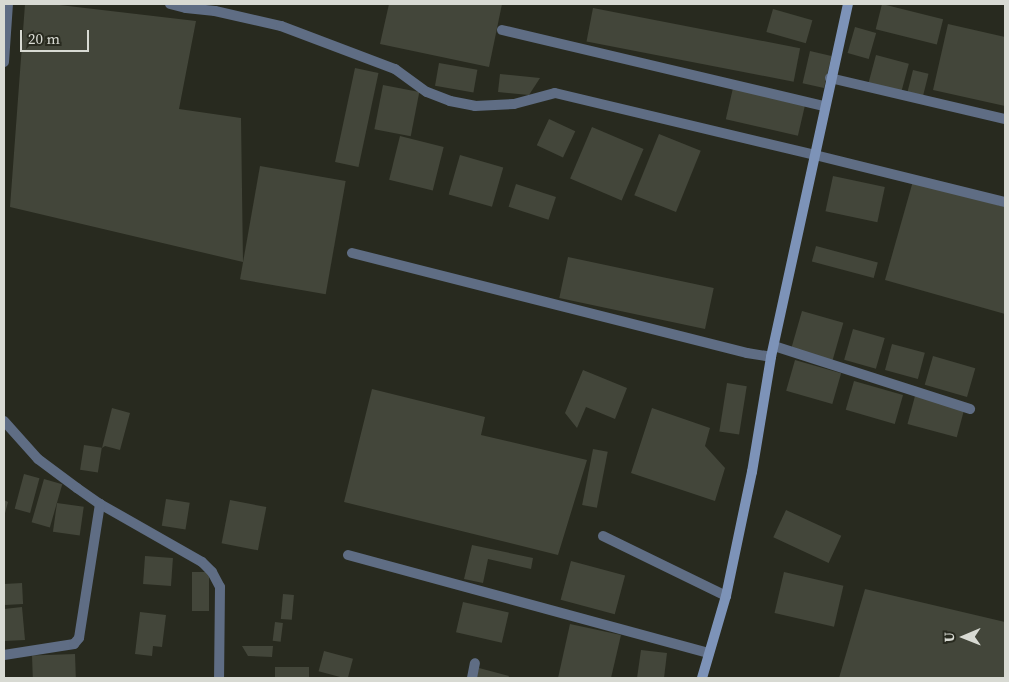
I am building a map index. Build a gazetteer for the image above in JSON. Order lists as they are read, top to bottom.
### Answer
{
  "scale_bar": "20 m",
  "north": "left"
}
